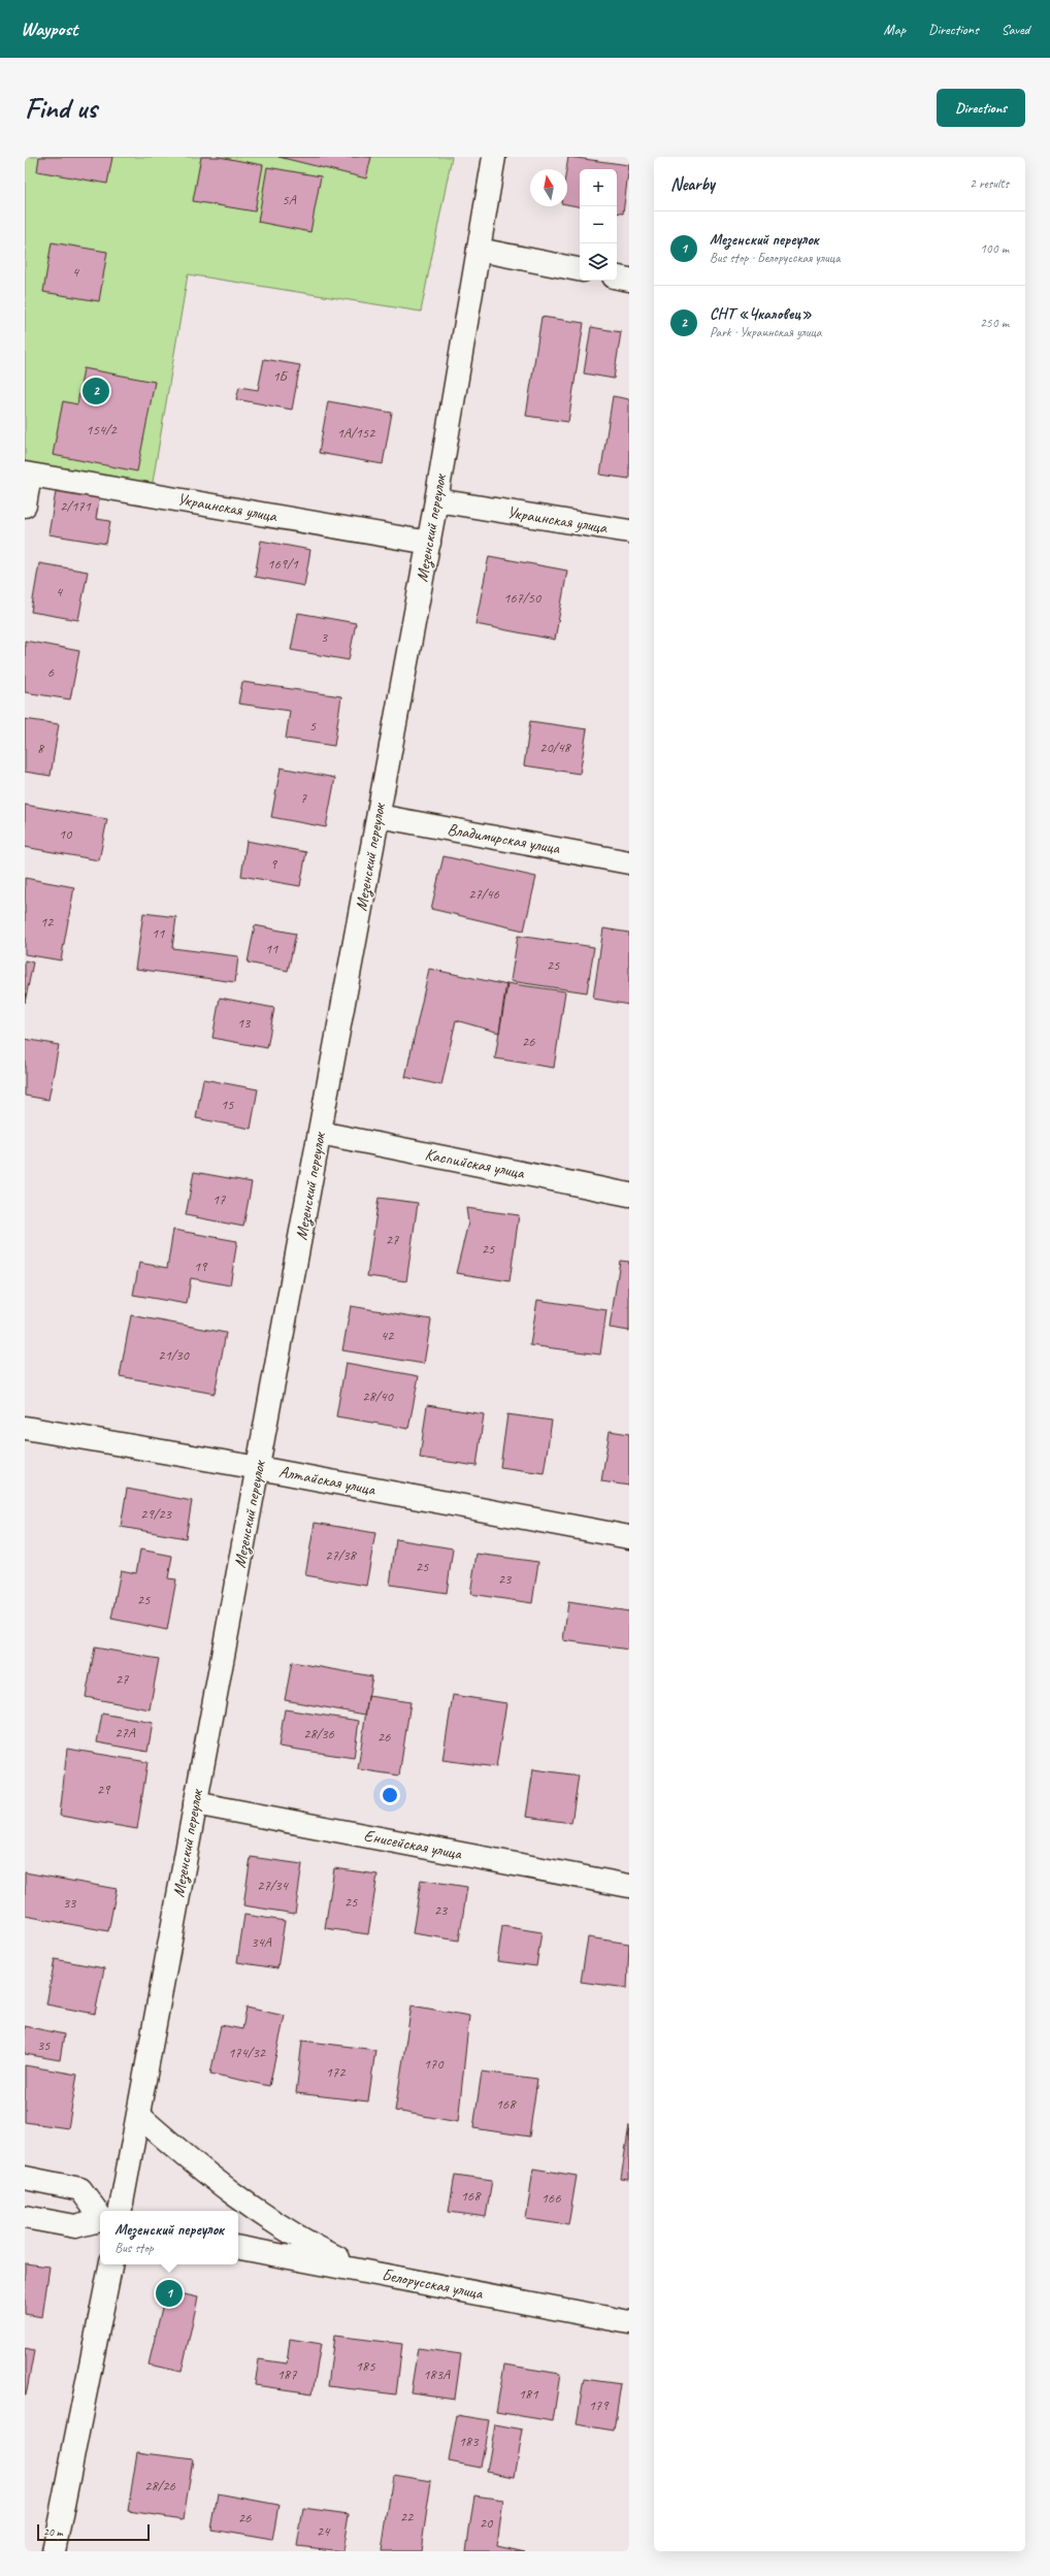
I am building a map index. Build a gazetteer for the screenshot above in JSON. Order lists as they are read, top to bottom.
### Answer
{
  "streets": {
    "street": [
      "Украинская улица",
      "Мезенский переулок",
      "Владимирская улица",
      "Каспийская улица",
      "Алтайская улица",
      "Енисейская улица",
      "Белорусская улица"
    ]
  },
  "crossings": [
    ["Украинская улица", "Мезенский переулок"],
    ["Мезенский переулок", "Владимирская улица"],
    ["Мезенский переулок", "Каспийская улица"],
    ["Мезенский переулок", "Алтайская улица"],
    ["Мезенский переулок", "Енисейская улица"]
  ],
  "house_numbers": [
    "5А",
    "4",
    "1Б",
    "154/2",
    "1А/152",
    "2/171",
    "169/1",
    "4",
    "167/50",
    "3",
    "6",
    "5",
    "20/48",
    "8",
    "7",
    "10",
    "9",
    "27/46",
    "12",
    "11",
    "11",
    "25",
    "13",
    "26",
    "15",
    "17",
    "27",
    "25",
    "19",
    "42",
    "21/30",
    "28/40",
    "29/23",
    "27/38",
    "25",
    "23",
    "25",
    "27",
    "27А",
    "28/36",
    "26",
    "29",
    "27/34",
    "25",
    "33",
    "23",
    "34А",
    "35",
    "174/32",
    "170",
    "172",
    "168",
    "168",
    "166",
    "185",
    "187",
    "183А",
    "181",
    "179",
    "183",
    "28/26",
    "22",
    "26",
    "20",
    "24"
  ],
  "scale_bar": "20 m",
  "north": "top",
  "page": {
    "header": "Waypost",
    "nav": ["Map", "Directions", "Saved"],
    "buttons": "Directions",
    "title": "Find us",
    "heading": ["Nearby", "2 results"],
    "map_buttons": ["+", "−"],
    "list": [
      {
        "mark": "1",
        "name": "Мезенский переулок",
        "note": "Bus stop · Белорусская улица",
        "value": "100 m"
      },
      {
        "mark": "2",
        "name": "СНТ «Чкаловец»",
        "note": "Park · Украинская улица",
        "value": "250 m"
      }
    ],
    "pins": ["2", "1"],
    "popup": ["Мезенский переулок", "Bus stop"],
    "scale": "20 m"
  }
}
